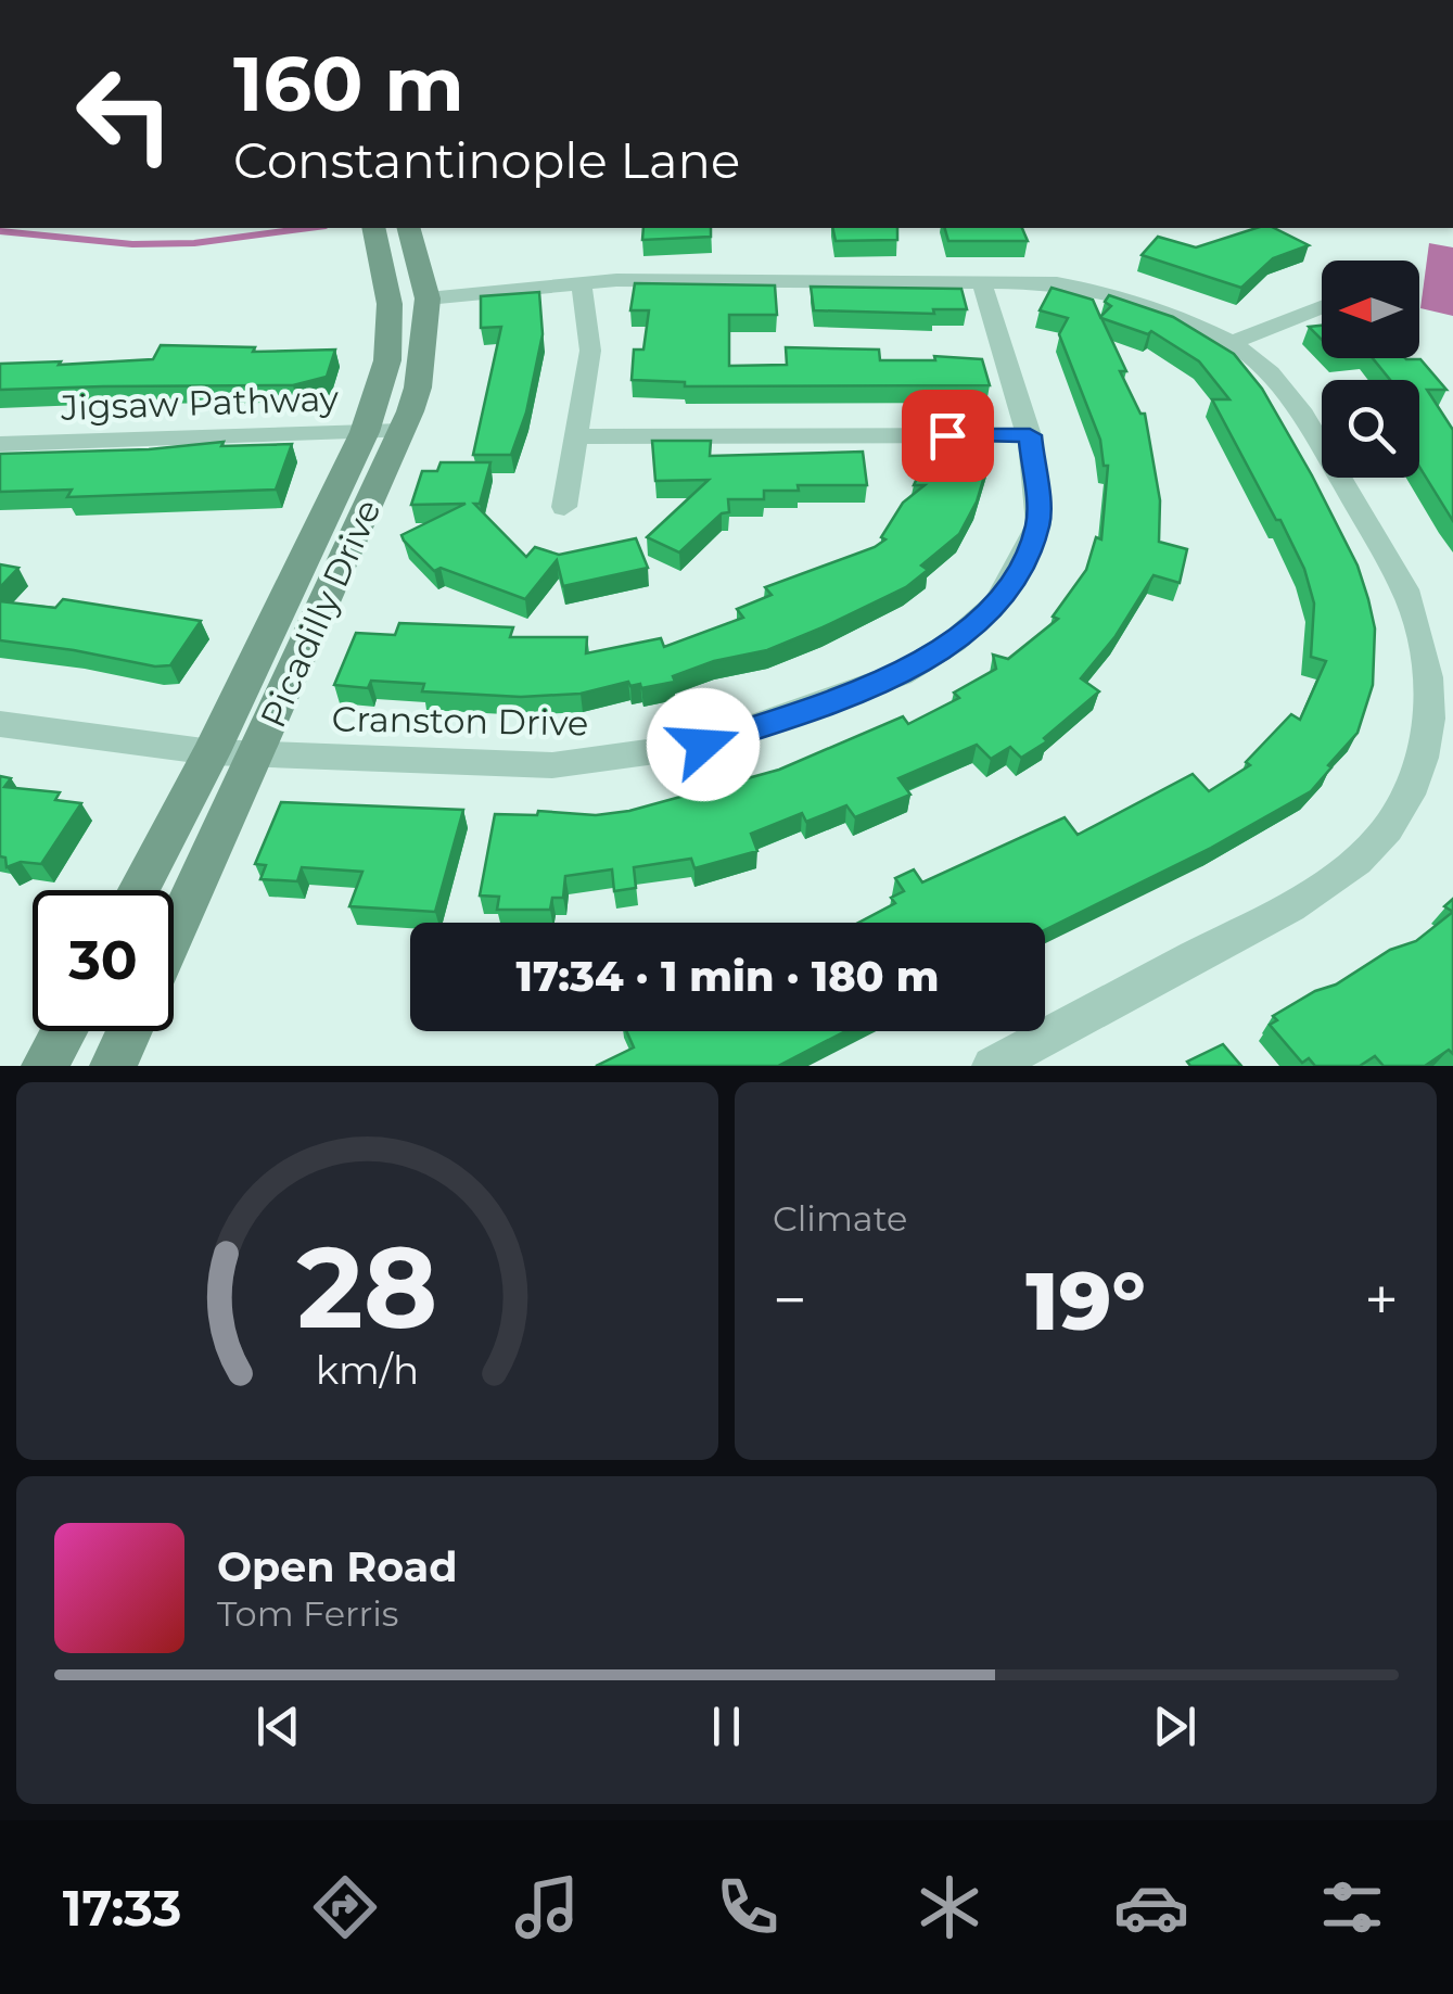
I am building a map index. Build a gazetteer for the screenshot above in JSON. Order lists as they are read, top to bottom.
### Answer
{
  "streets": {
    "street": ["Jigsaw Pathway", "Picadilly Drive", "Cranston Drive"]
  },
  "crossings": [
    ["Jigsaw Pathway", "Picadilly Drive"],
    ["Picadilly Drive", "Cranston Drive"]
  ],
  "north": "left",
  "page": {
    "turn": ["160 m", "Constantinople Lane"],
    "limit": "30",
    "trip": "17:34 · 1 min · 180 m",
    "tile": "Climate",
    "heat": ["−", "19°", "+"],
    "song": ["Open Road", "Tom Ferris"],
    "tabs": "17:33",
    "gauge": ["28", "km/h"]
  }
}
